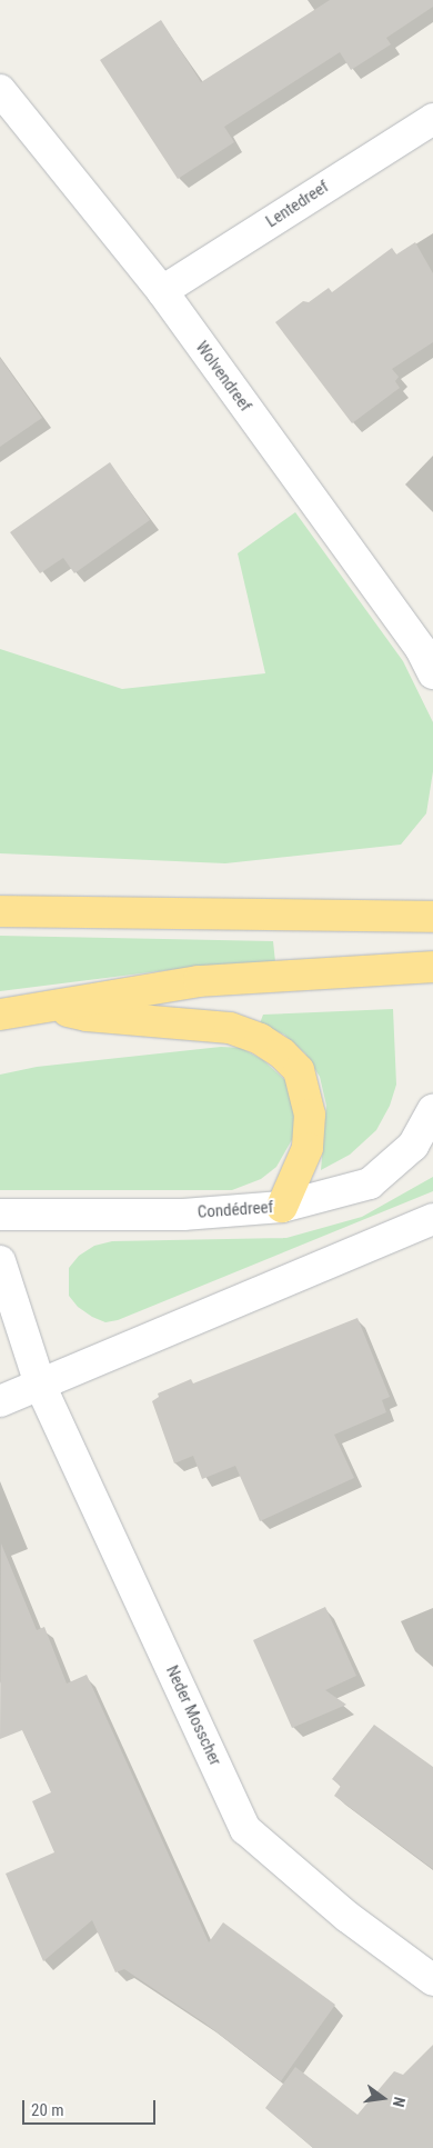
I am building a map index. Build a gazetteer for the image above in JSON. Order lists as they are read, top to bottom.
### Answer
{
  "streets": {
    "street": [
      "Lentedreef",
      "Wolvendreef",
      "Condédreef",
      "Neder Mosscher"
    ]
  },
  "crossings": [
    ["Lentedreef", "Wolvendreef"]
  ],
  "scale_bar": "20 m",
  "north": "right"
}
